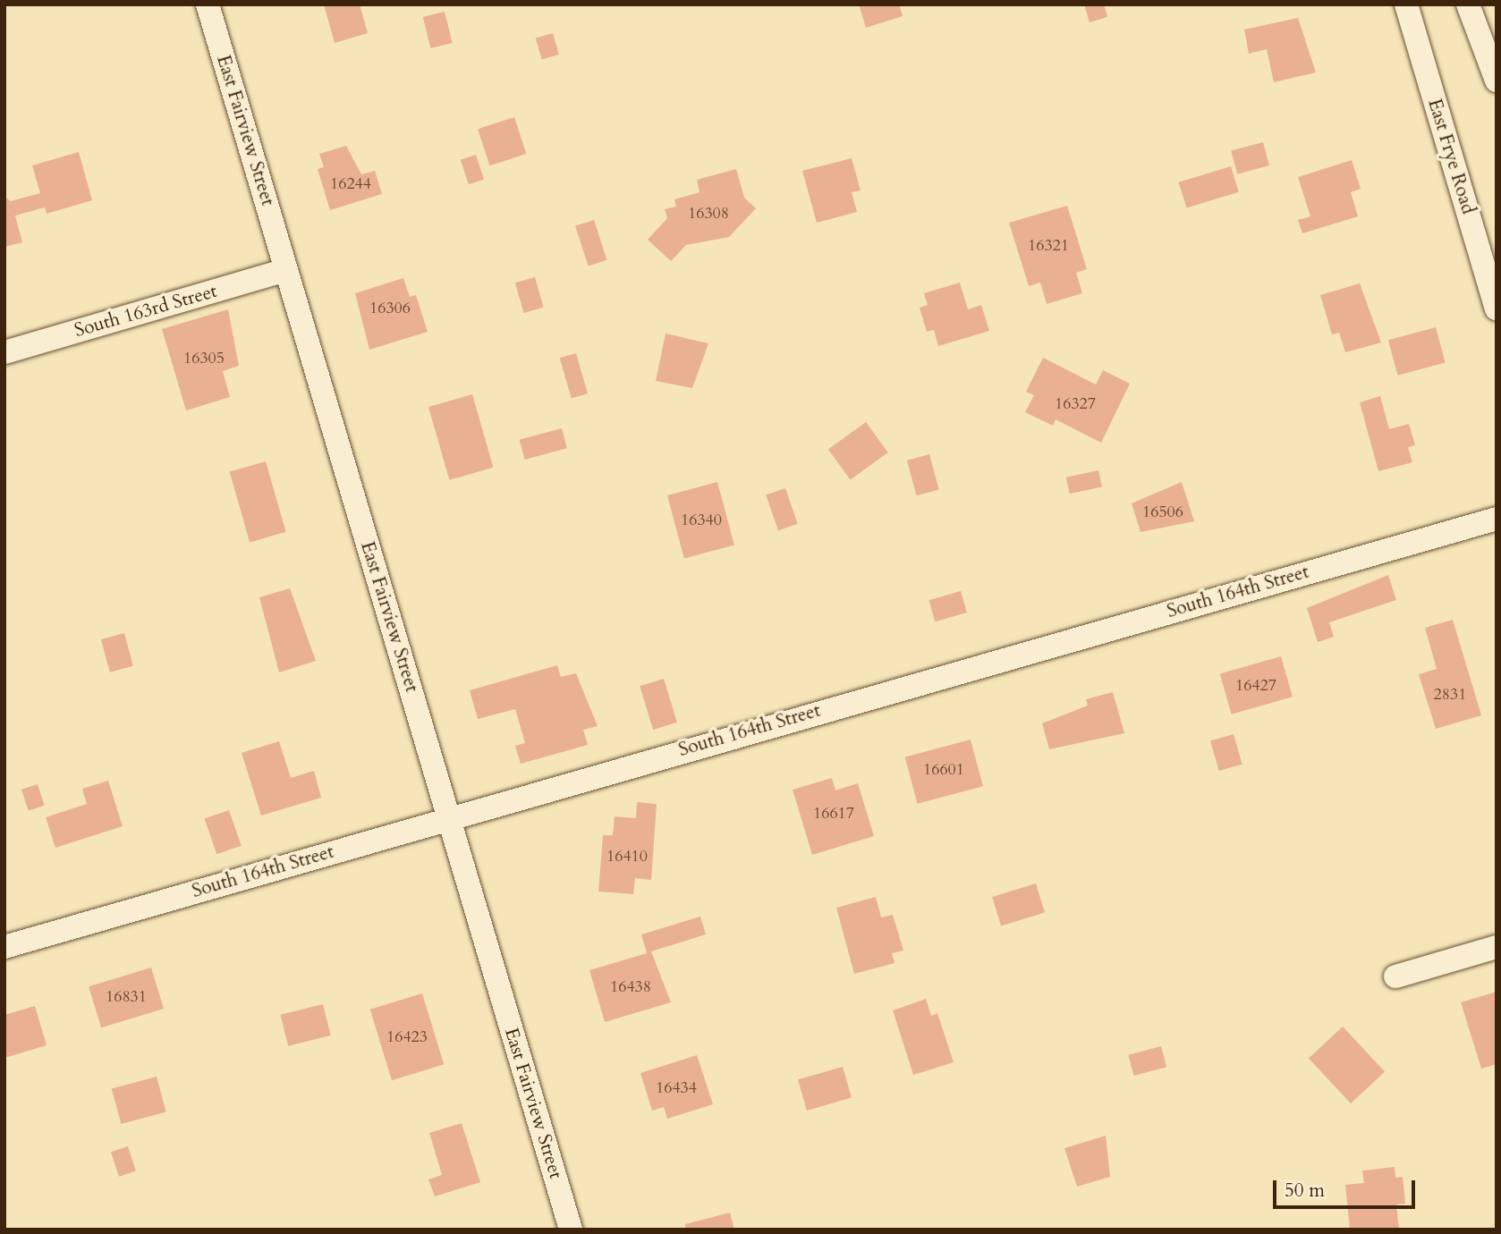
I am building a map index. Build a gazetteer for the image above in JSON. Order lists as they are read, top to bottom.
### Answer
{
  "streets": {
    "street": [
      "East Fairview Street",
      "East Frye Road",
      "South 163rd Street",
      "South 164th Street"
    ]
  },
  "crossings": [
    ["East Fairview Street", "South 163rd Street"],
    ["East Fairview Street", "South 164th Street"]
  ],
  "house_numbers": [
    "16244",
    "16308",
    "16321",
    "16306",
    "16305",
    "16327",
    "16506",
    "16340",
    "16427",
    "2831",
    "16601",
    "16617",
    "16410",
    "16438",
    "16831",
    "16423",
    "16434"
  ],
  "scale_bar": "50 m"
}
